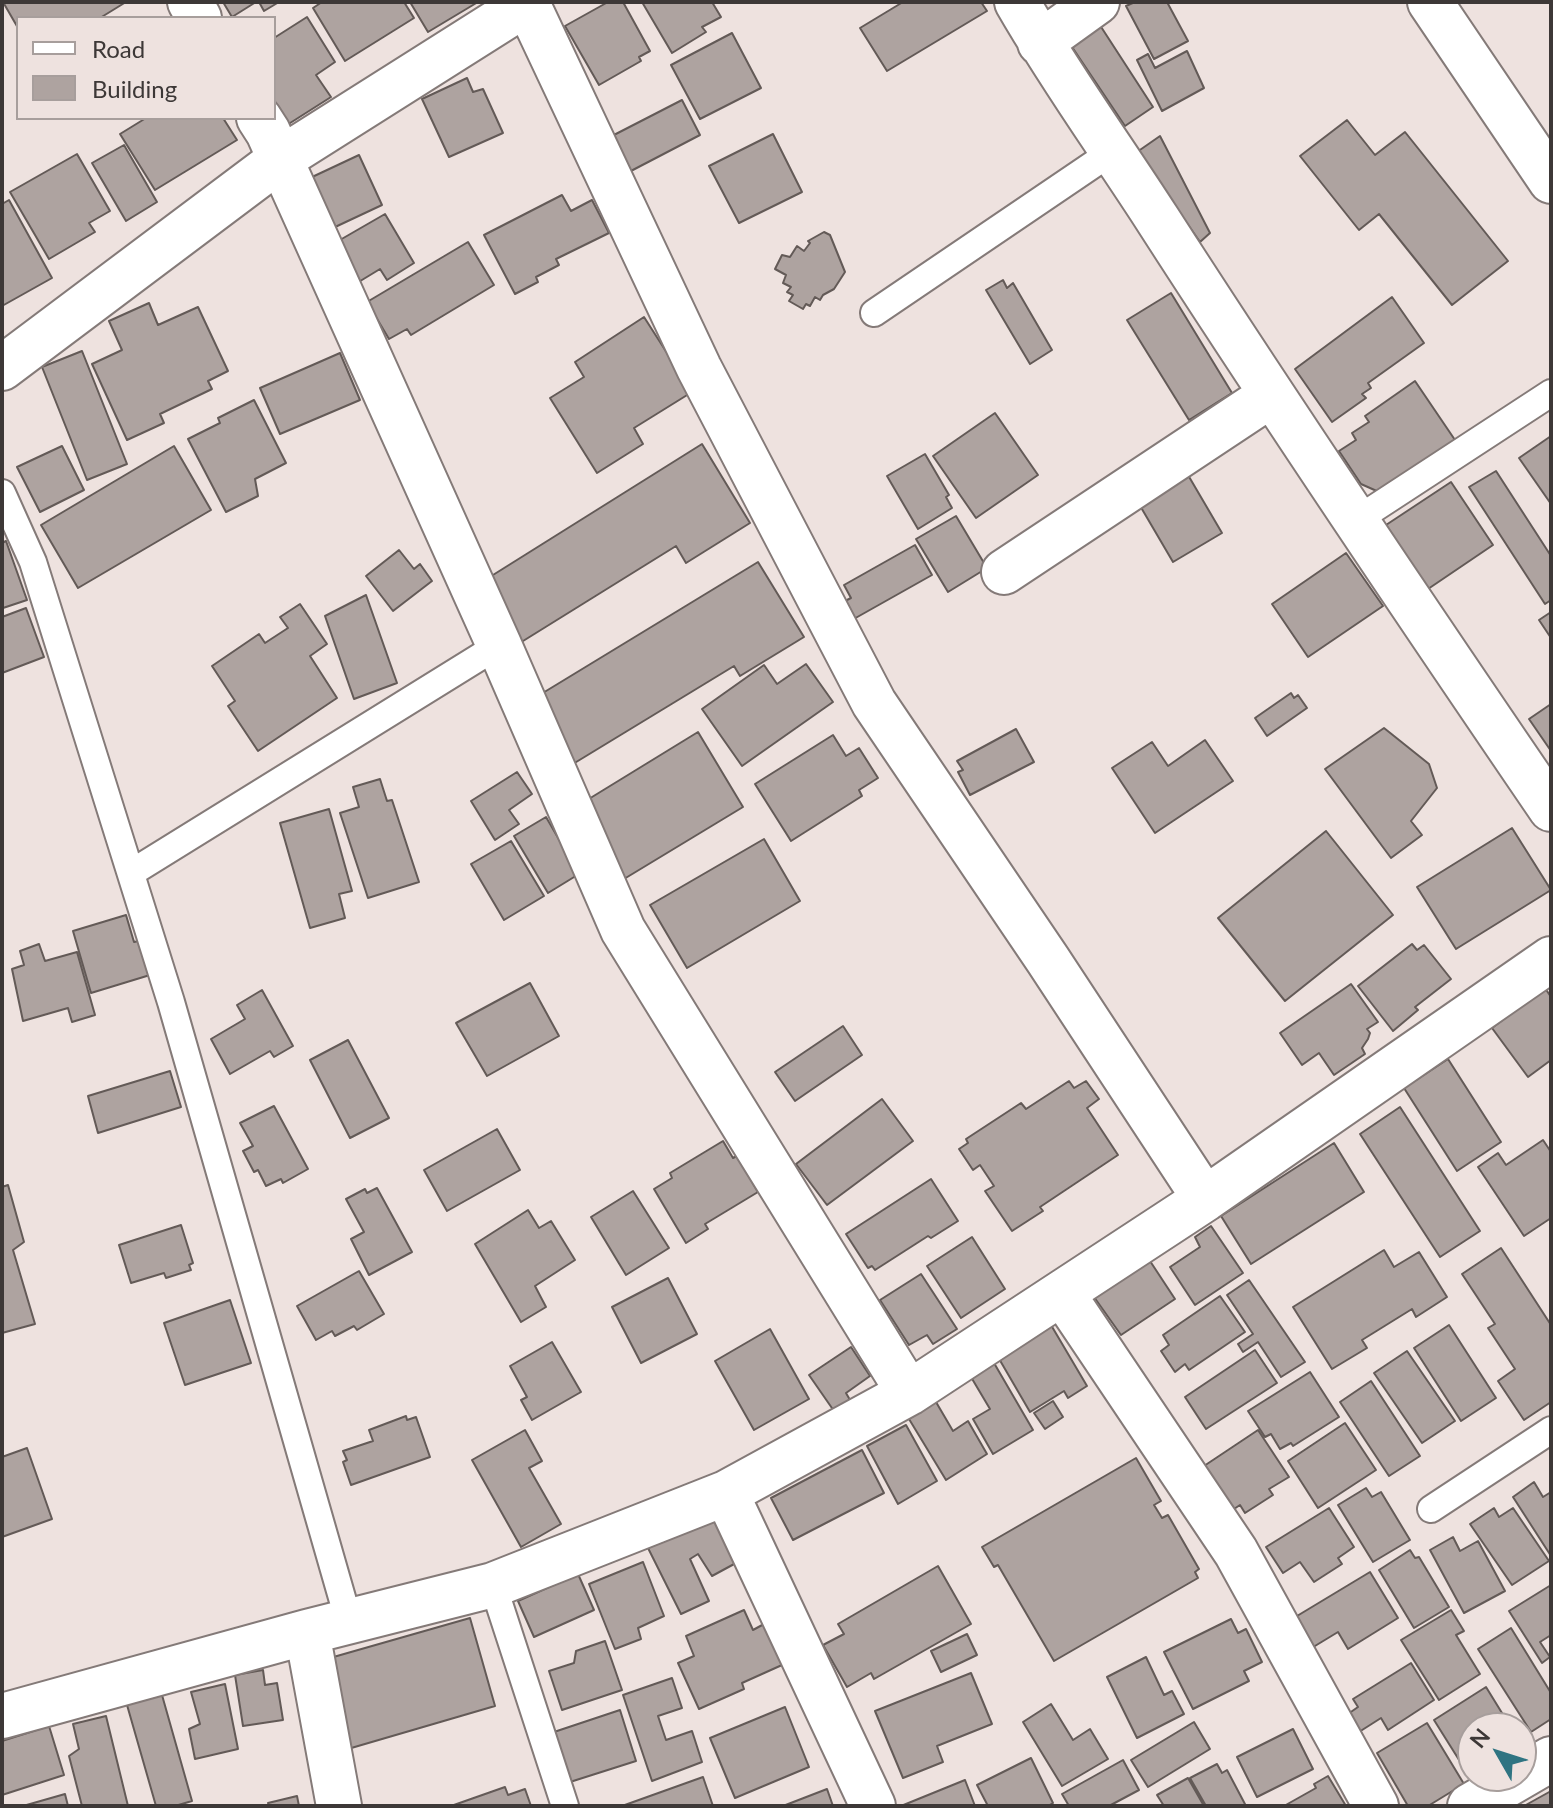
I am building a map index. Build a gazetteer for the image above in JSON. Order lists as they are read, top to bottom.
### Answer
{
  "legend": ["Road", "Building"],
  "north": "top left"
}
